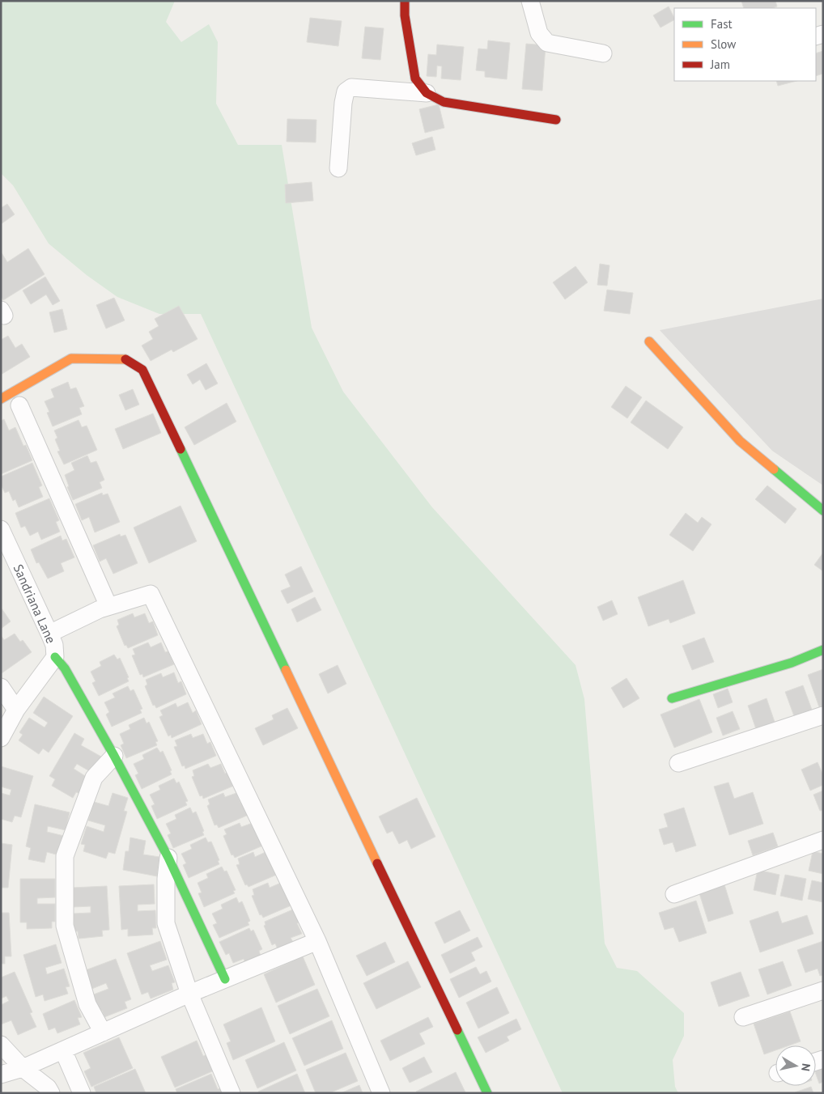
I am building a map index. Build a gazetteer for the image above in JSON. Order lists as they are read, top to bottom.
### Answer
{
  "streets": {
    "street": ["Sandriana Lane"]
  },
  "legend": ["Fast", "Slow", "Jam"],
  "north": "right"
}
